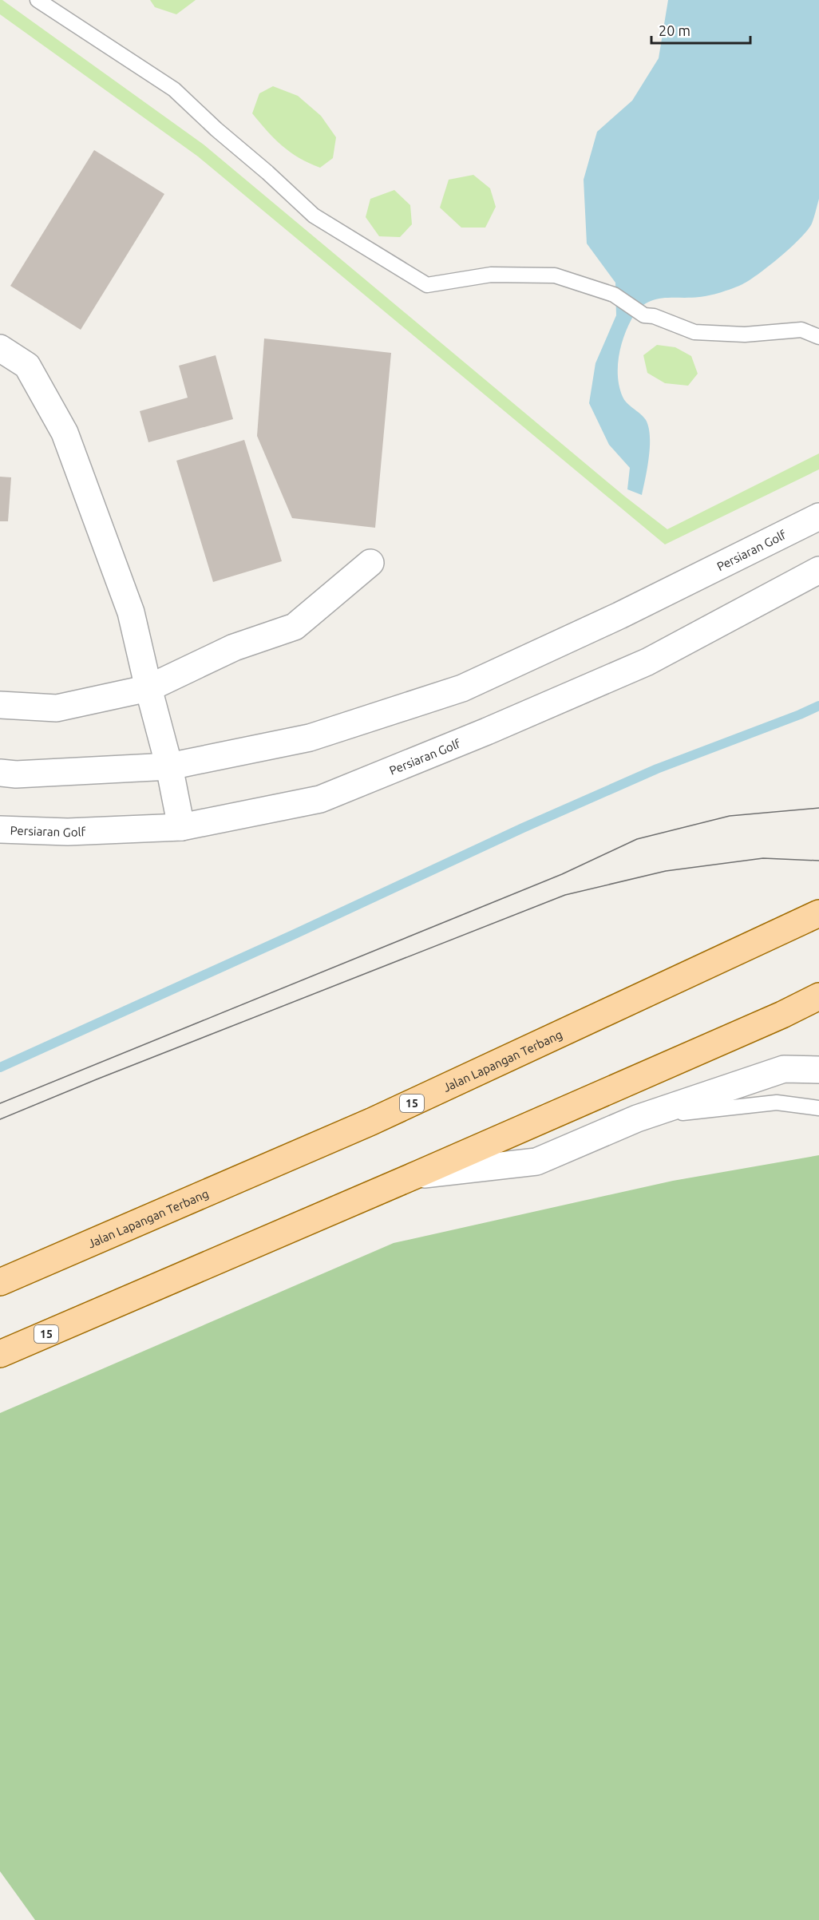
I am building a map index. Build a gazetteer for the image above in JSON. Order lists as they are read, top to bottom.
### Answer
{
  "streets": {
    "main road": ["Jalan Lapangan Terbang", "15"],
    "street": ["Persiaran Golf"]
  },
  "scale_bar": "20 m"
}
